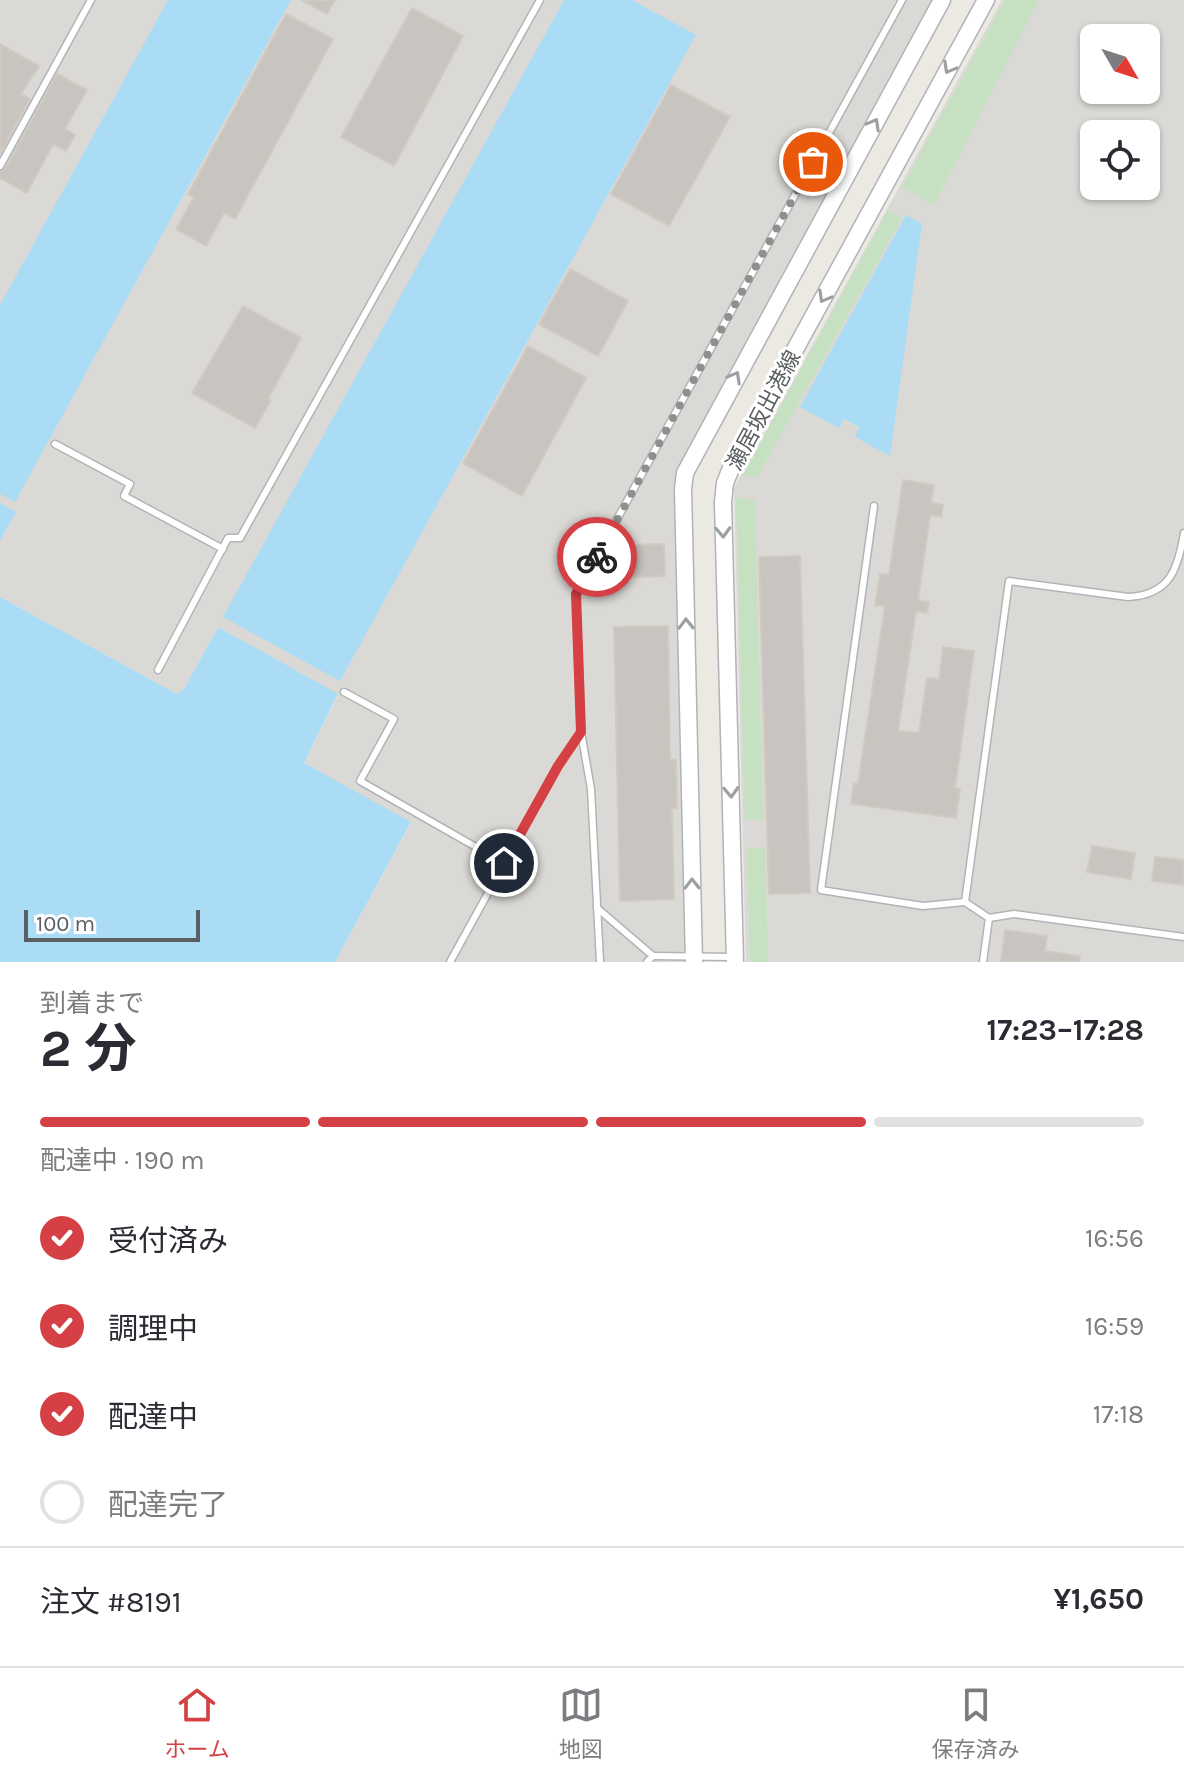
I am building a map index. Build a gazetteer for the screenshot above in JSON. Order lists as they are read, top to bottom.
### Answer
{
  "streets": {
    "main road": ["瀬居坂出港線"]
  },
  "scale_bar": "100 m",
  "north": "bottom right",
  "page": {
    "scale": "100 m",
    "heading": ["2 分", "到着まで", "17:23–17:28"],
    "panel": ["注文 #8191", "¥1,650"],
    "bar": "配達中 · 190 m",
    "list": [
      ["受付済み", "16:56"],
      ["調理中", "16:59"],
      ["配達中", "17:18"],
      "配達完了"
    ],
    "tabs": ["ホーム", "地図", "保存済み"]
  }
}
